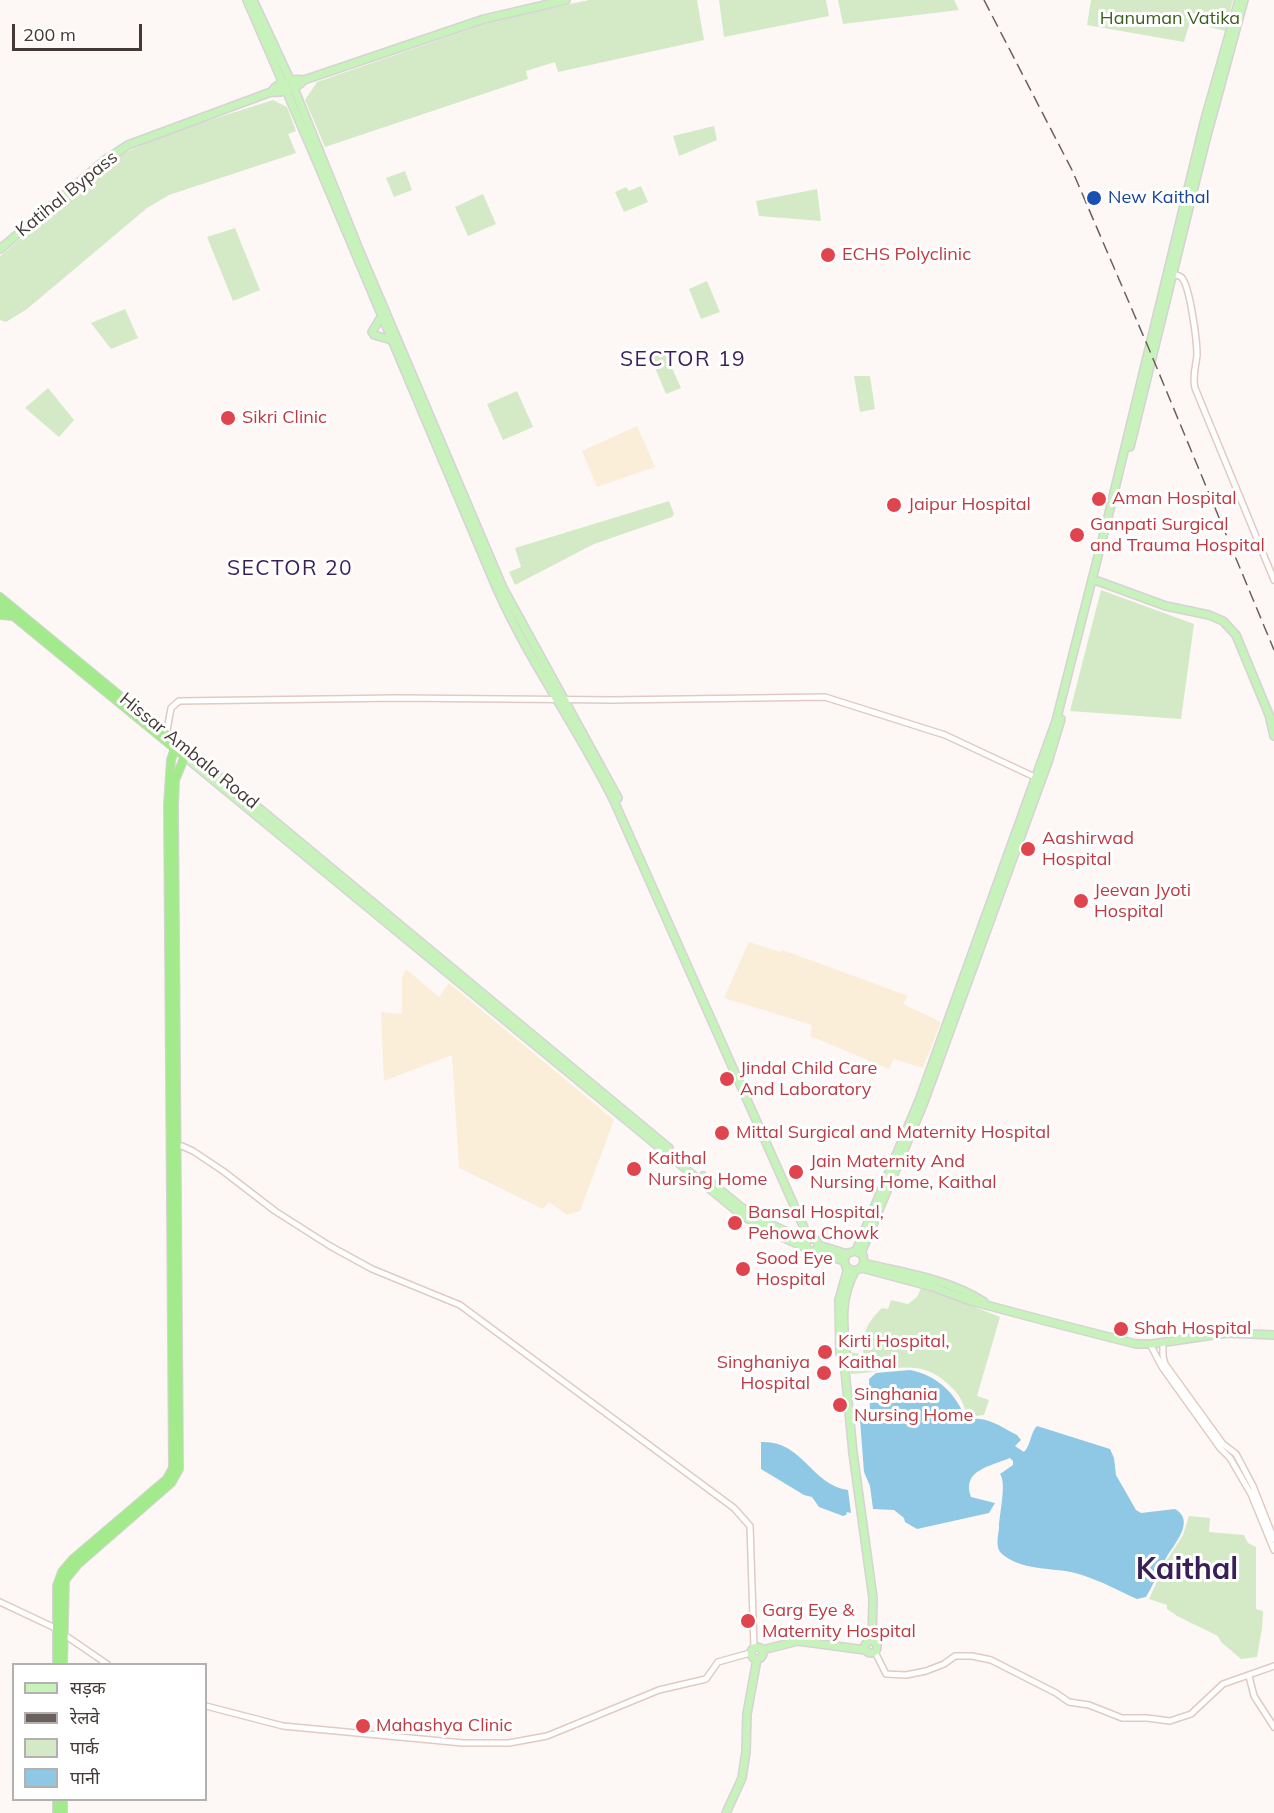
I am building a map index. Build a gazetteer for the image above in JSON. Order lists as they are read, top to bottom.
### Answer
{
  "streets": {
    "highway": ["Hissar Ambala Road"],
    "main road": ["Katihal Bypass"]
  },
  "districts": ["SECTOR 19", "SECTOR 20", "Kaithal"],
  "parks": ["Hanuman Vatika"],
  "places": [
    "New Kaithal",
    "ECHS Polyclinic",
    "Sikri Clinic",
    "Aman Hospital",
    "Jaipur Hospital",
    "Ganpati Surgical and Trauma Hospital",
    "Aashirwad Hospital",
    "Jeevan Jyoti Hospital",
    "Jindal Child Care And Laboratory",
    "Mittal Surgical and Maternity Hospital",
    "Kaithal Nursing Home",
    "Jain Maternity And Nursing Home, Kaithal",
    "Bansal Hospital, Pehowa Chowk",
    "Sood Eye Hospital",
    "Shah Hospital",
    "Kirti Hospital, Kaithal",
    "Singhaniya Hospital",
    "Singhania Nursing Home",
    "Garg Eye & Maternity Hospital",
    "Mahashya Clinic"
  ],
  "legend": [
    "सड़क",
    "रेलवे",
    "पार्क",
    "पानी"
  ],
  "scale_bar": "200 m"
}
